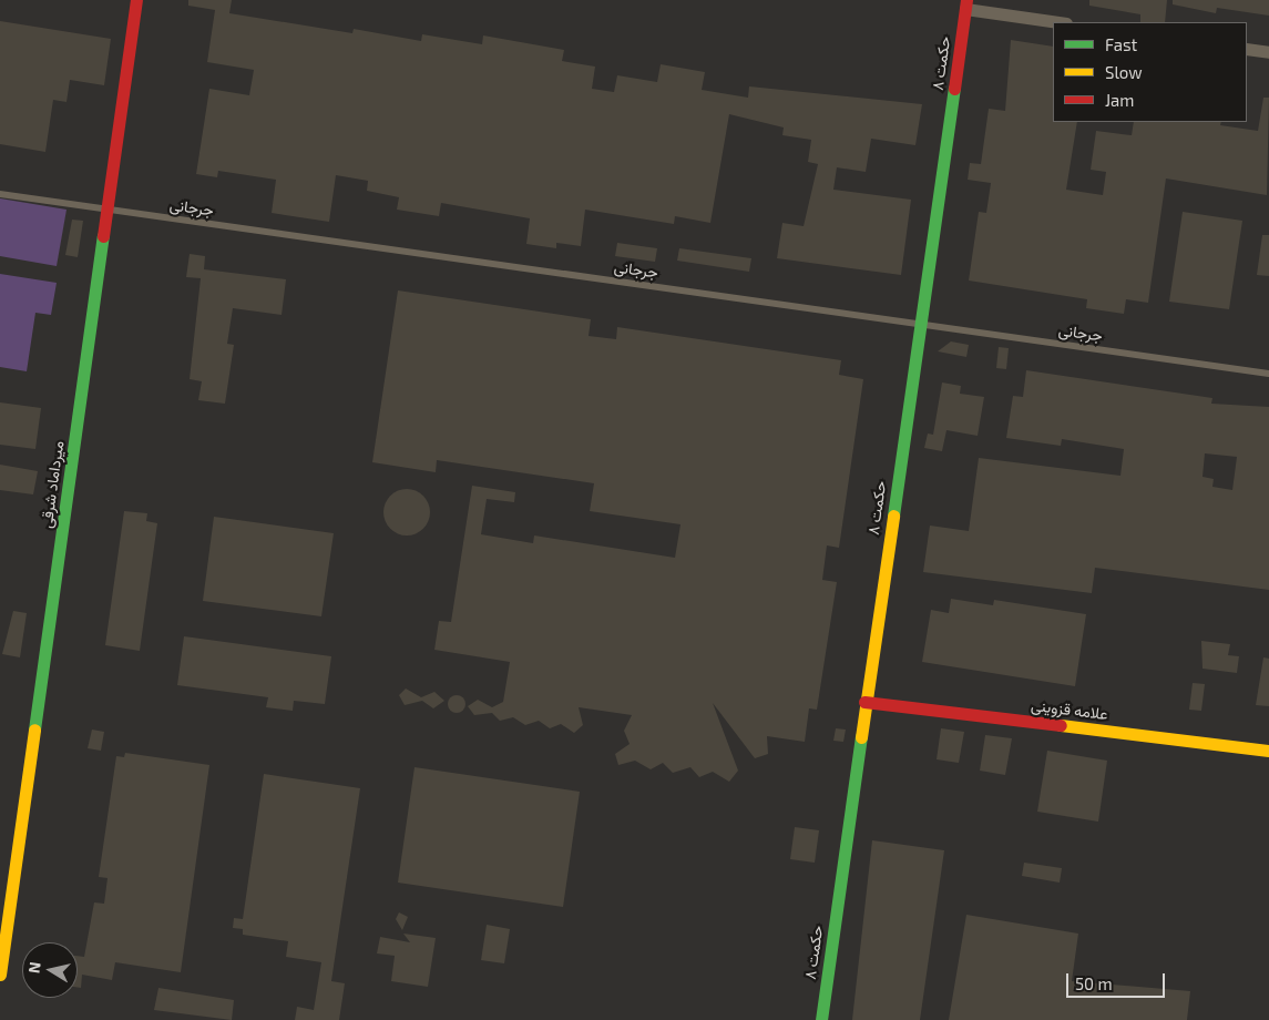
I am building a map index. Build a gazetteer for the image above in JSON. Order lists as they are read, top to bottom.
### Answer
{
  "streets": {
    "street": ["حکمت ۸", "میرداماد شرقی", "علامه قزوینی"],
    "lane": ["جرجانی"]
  },
  "crossings": [
    ["حکمت ۸", "جرجانی"],
    ["حکمت ۸", "علامه قزوینی"],
    ["جرجانی", "میرداماد شرقی"]
  ],
  "legend": ["Fast", "Slow", "Jam"],
  "scale_bar": "50 m",
  "north": "left"
}
